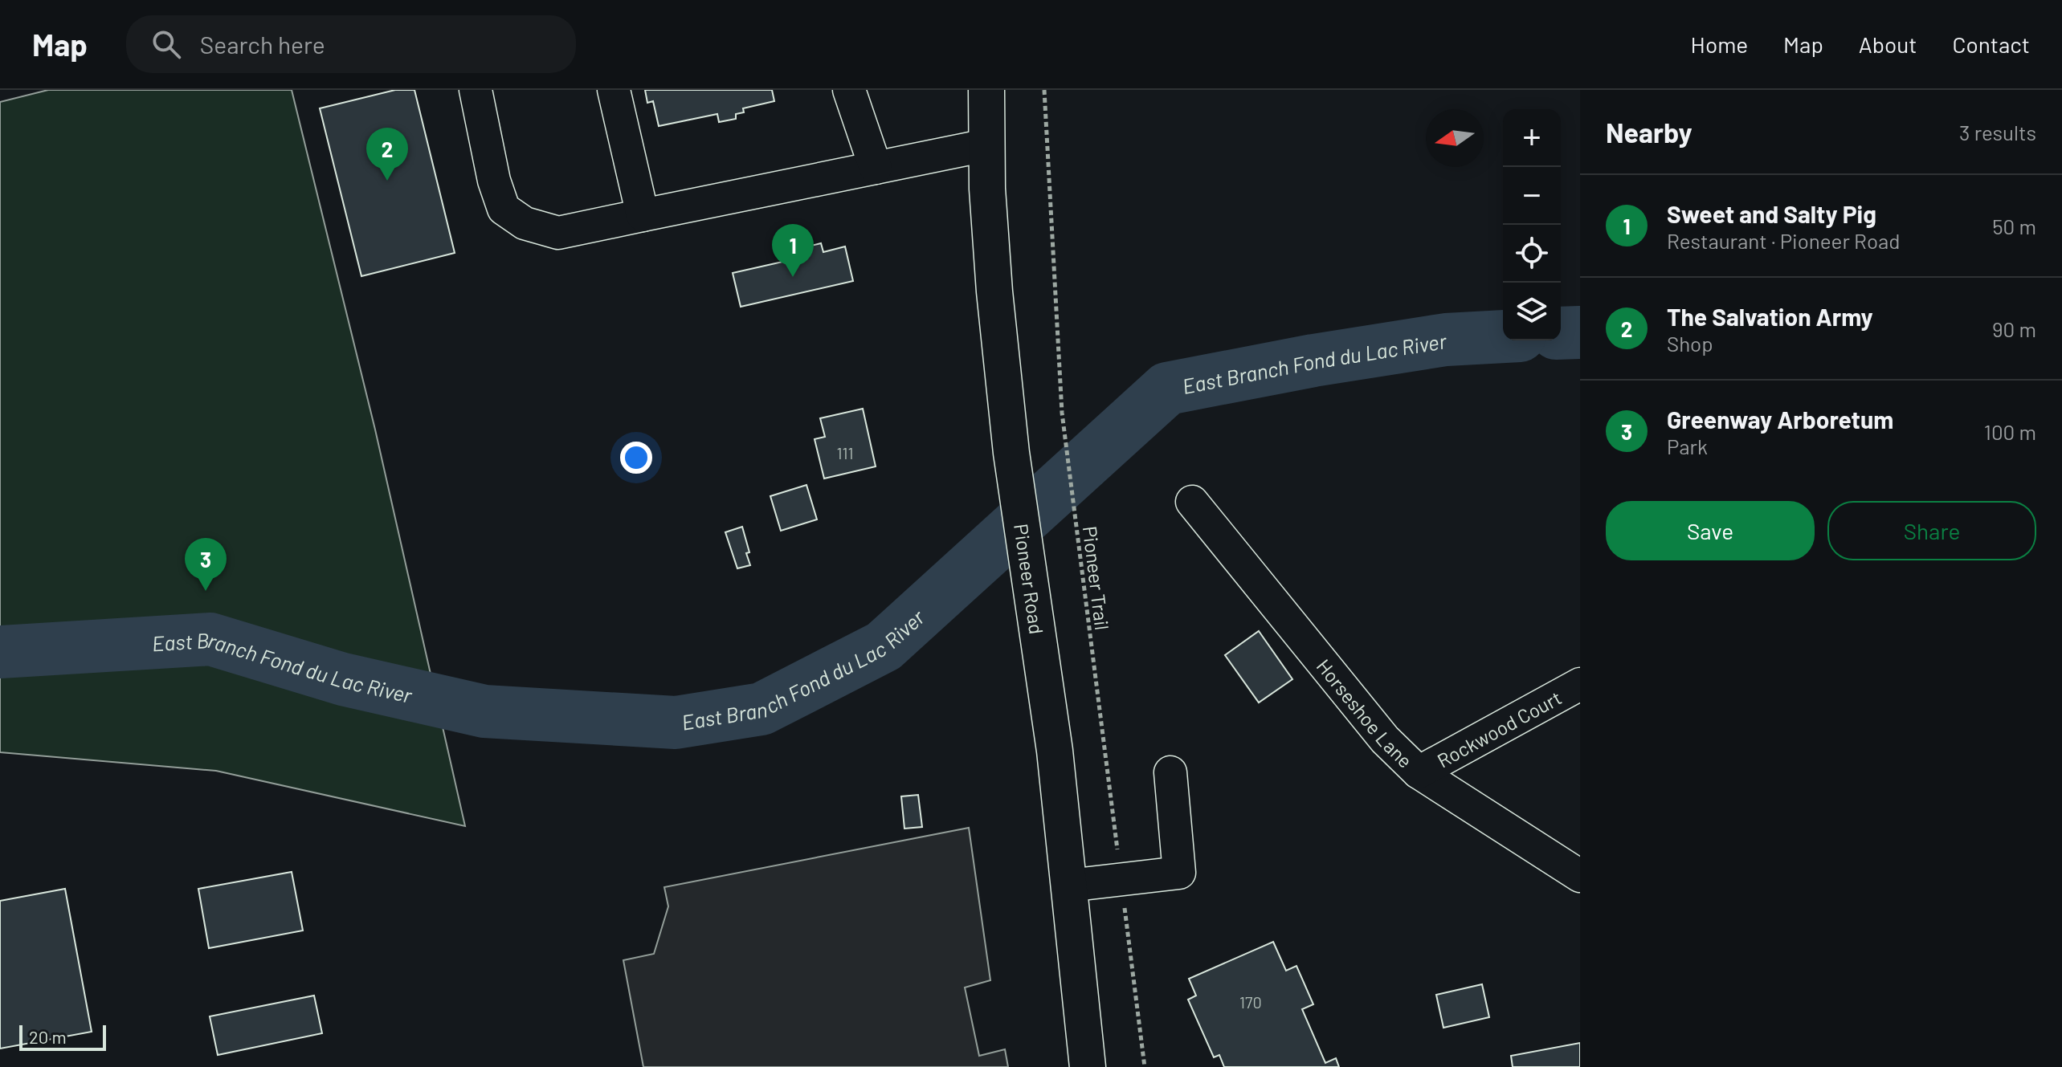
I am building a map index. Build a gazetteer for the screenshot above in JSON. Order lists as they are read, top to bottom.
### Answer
{
  "streets": {
    "main road": ["Pioneer Road"],
    "street": ["Horseshoe Lane", "Rockwood Court"],
    "path": ["Pioneer Trail"]
  },
  "crossings": [
    ["Horseshoe Lane", "Rockwood Court"]
  ],
  "water": ["East Branch Fond du Lac River"],
  "house_numbers": ["111", "170"],
  "scale_bar": "20 m",
  "north": "left",
  "page": {
    "header": "Map",
    "search": "Search here",
    "nav": [
      "Home",
      "Map",
      "About",
      "Contact"
    ],
    "heading": ["Nearby", "3 results"],
    "map_buttons": ["+", "−"],
    "pins": ["2", "1", "3"],
    "list": [
      {
        "mark": "1",
        "name": "Sweet and Salty Pig",
        "note": "Restaurant · Pioneer Road",
        "value": "50 m"
      },
      {
        "mark": "2",
        "name": "The Salvation Army",
        "note": "Shop",
        "value": "90 m"
      },
      {
        "mark": "3",
        "name": "Greenway Arboretum",
        "note": "Park",
        "value": "100 m"
      }
    ],
    "buttons": ["Save", "Share"],
    "scale": "20 m"
  }
}
